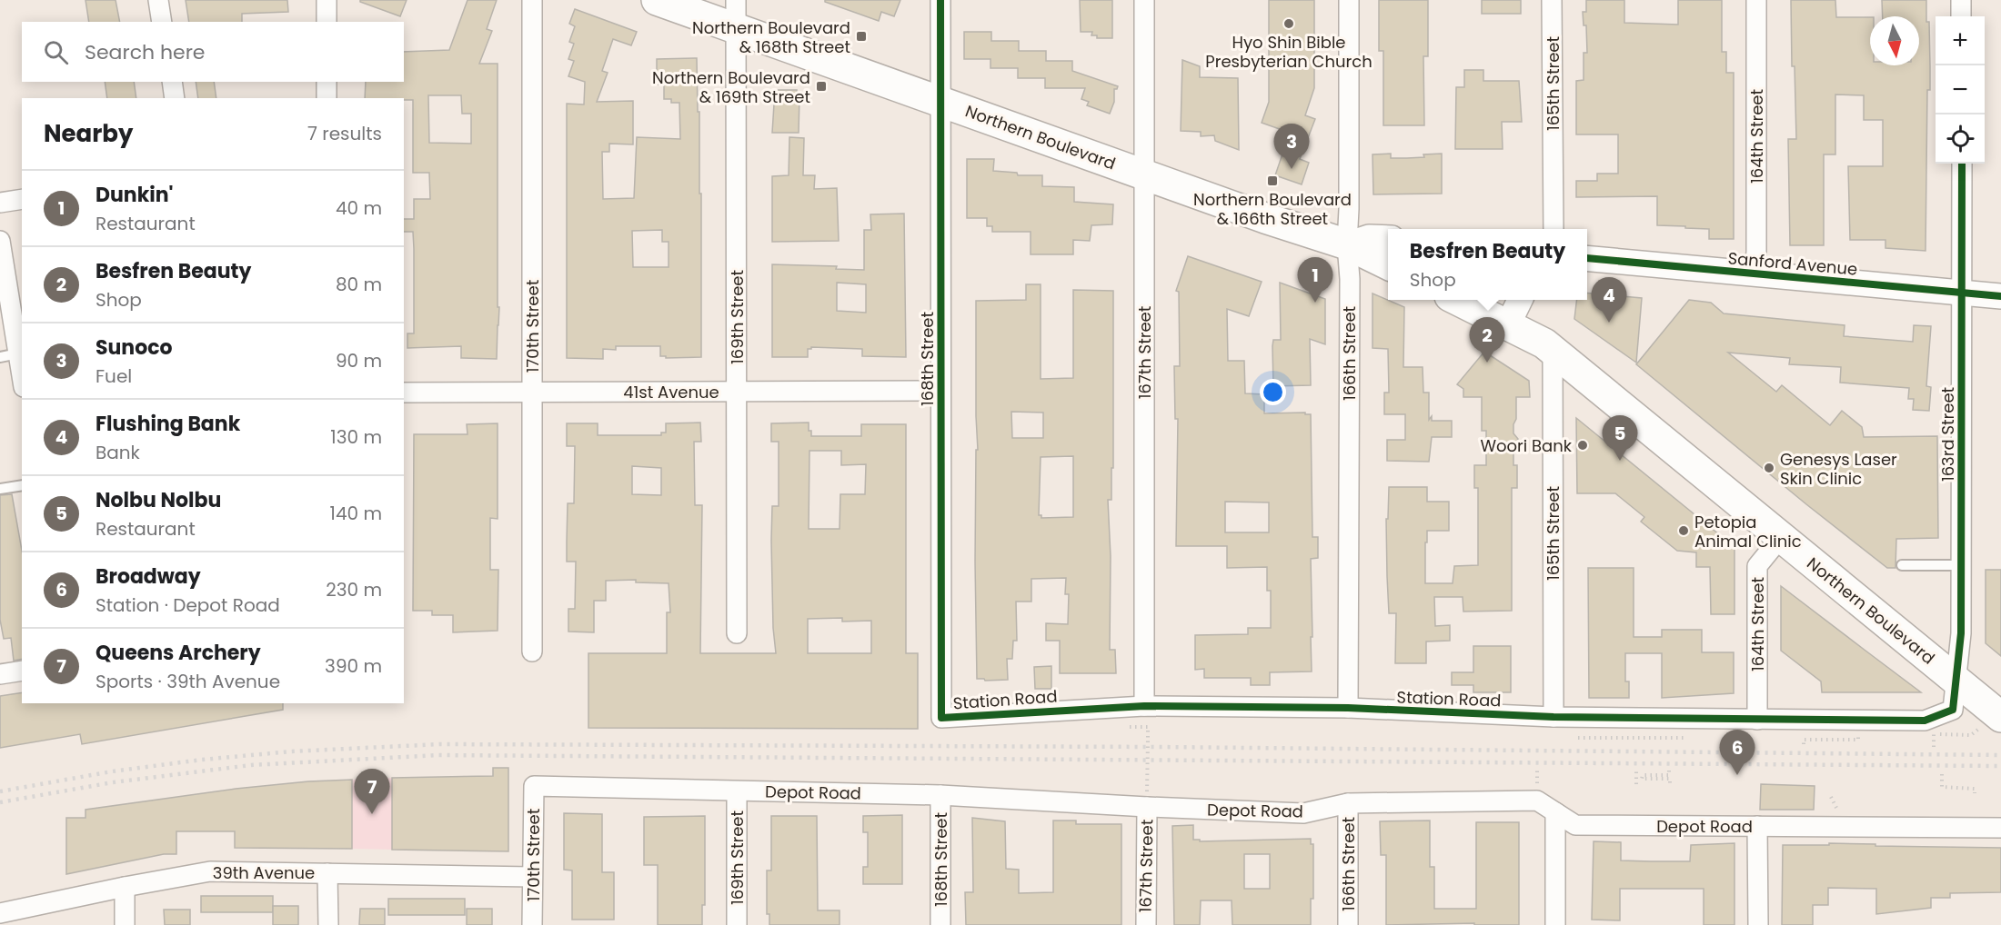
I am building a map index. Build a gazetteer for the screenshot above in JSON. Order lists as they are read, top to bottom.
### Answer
{
  "streets": {
    "main road": ["Northern Boulevard"],
    "street": [
      "165th Street",
      "164th Street",
      "Sanford Avenue",
      "169th Street",
      "170th Street",
      "167th Street",
      "166th Street",
      "168th Street",
      "41st Avenue",
      "163rd Street",
      "Station Road",
      "Depot Road",
      "39th Avenue"
    ]
  },
  "crossings": [
    ["165th Street", "Northern Boulevard"],
    ["165th Street", "Station Road"],
    ["164th Street", "Northern Boulevard"],
    ["164th Street", "Sanford Avenue"],
    ["164th Street", "Station Road"],
    ["Northern Boulevard", "169th Street"],
    ["Northern Boulevard", "167th Street"],
    ["Northern Boulevard", "166th Street"],
    ["Northern Boulevard", "168th Street"],
    ["Northern Boulevard", "163rd Street"],
    ["Sanford Avenue", "163rd Street"],
    ["169th Street", "41st Avenue"],
    ["169th Street", "Depot Road"],
    ["170th Street", "41st Avenue"],
    ["170th Street", "Depot Road"],
    ["170th Street", "39th Avenue"],
    ["167th Street", "Station Road"],
    ["167th Street", "Depot Road"],
    ["166th Street", "Station Road"],
    ["166th Street", "Depot Road"],
    ["168th Street", "41st Avenue"],
    ["168th Street", "Station Road"],
    ["168th Street", "Depot Road"],
    ["163rd Street", "Station Road"]
  ],
  "places": {
    "other": [
      "Hyo Shin Bible Presbyterian Church",
      "Woori Bank",
      "Genesys Laser Skin Clinic",
      "Petopia Animal Clinic"
    ],
    "transit": ["Northern Boulevard & 168th Street", "Northern Boulevard & 169th Street", "Northern Boulevard & 166th Street"]
  },
  "north": "bottom",
  "page": {
    "map_buttons": ["+", "−"],
    "search": "Search here",
    "heading": ["Nearby", "7 results"],
    "pins": [
      "3",
      "1",
      "4",
      "2",
      "5",
      "6",
      "7"
    ],
    "list": [
      {
        "mark": "1",
        "name": "Dunkin'",
        "note": "Restaurant",
        "value": "40 m"
      },
      {
        "mark": "2",
        "name": "Besfren Beauty",
        "note": "Shop",
        "value": "80 m"
      },
      {
        "mark": "3",
        "name": "Sunoco",
        "note": "Fuel",
        "value": "90 m"
      },
      {
        "mark": "4",
        "name": "Flushing Bank",
        "note": "Bank",
        "value": "130 m"
      },
      {
        "mark": "5",
        "name": "Nolbu Nolbu",
        "note": "Restaurant",
        "value": "140 m"
      },
      {
        "mark": "6",
        "name": "Broadway",
        "note": "Station · Depot Road",
        "value": "230 m"
      },
      {
        "mark": "7",
        "name": "Queens Archery",
        "note": "Sports · 39th Avenue",
        "value": "390 m"
      }
    ],
    "popup": ["Besfren Beauty", "Shop"]
  }
}
